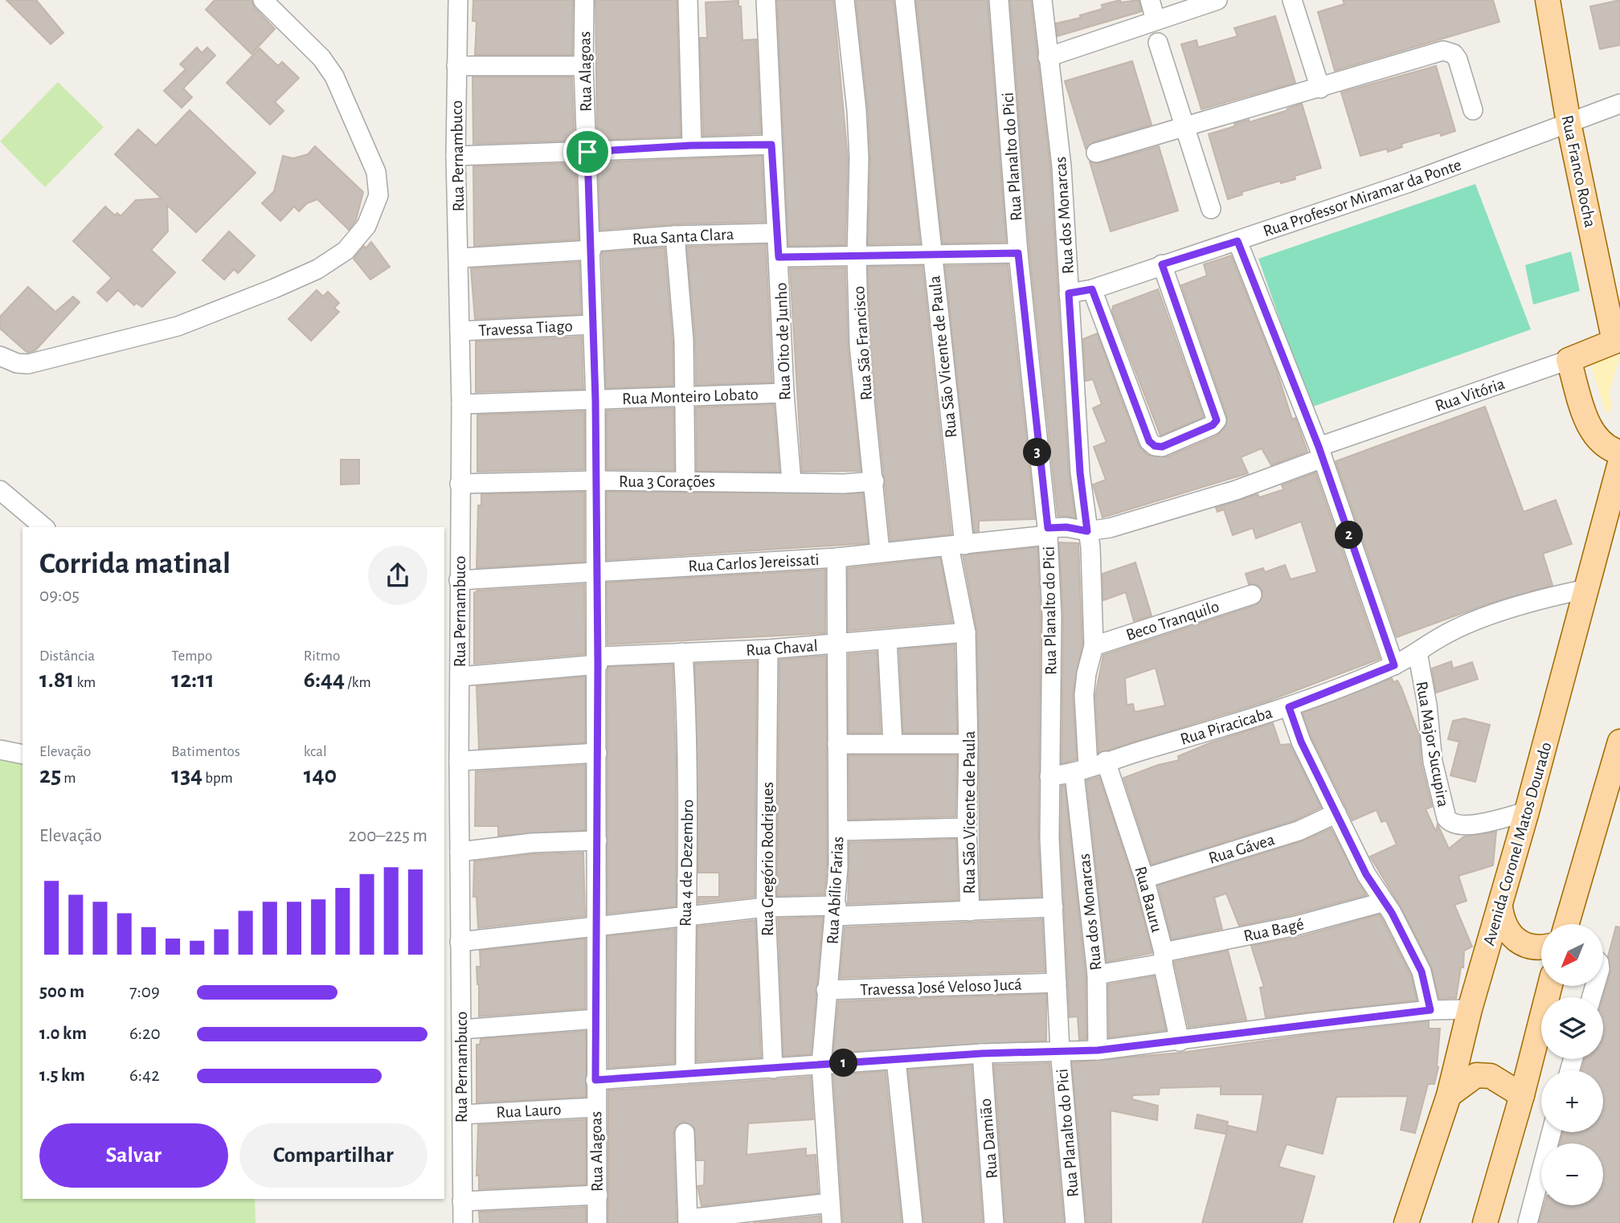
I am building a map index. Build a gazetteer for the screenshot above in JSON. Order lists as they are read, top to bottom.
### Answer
{
  "streets": {
    "main road": ["Rua Franco Rocha", "Rua Vitória", "Avenida Coronel Matos Dourado"],
    "street": [
      "Rua Alagoas",
      "Rua Pernambuco",
      "Rua Planalto do Pici",
      "Rua Professor Miramar da Ponte",
      "Rua dos Monarcas",
      "Rua Santa Clara",
      "Travessa Tiago",
      "Rua Oito de Junho",
      "Rua São Francisco",
      "Rua São Vicente de Paula",
      "Rua Monteiro Lobato",
      "Rua 3 Corações",
      "Rua Carlos Jereissati",
      "Beco Tranquilo",
      "Rua Chaval",
      "Rua Piracicaba",
      "Rua Major Sucupira",
      "Rua Gávea",
      "Rua Gregório Rodrigues",
      "Rua 4 de Dezembro",
      "Rua Abílio Farias",
      "Rua Bauru",
      "Rua Bagé",
      "Travessa José Veloso Jucá",
      "Rua Lauro",
      "Rua Damião"
    ]
  },
  "crossings": [
    ["Rua Alagoas", "Rua Santa Clara"],
    ["Rua Alagoas", "Travessa Tiago"],
    ["Rua Alagoas", "Rua Monteiro Lobato"],
    ["Rua Alagoas", "Rua 3 Corações"],
    ["Rua Alagoas", "Rua Carlos Jereissati"],
    ["Rua Alagoas", "Rua Chaval"],
    ["Rua Alagoas", "Rua Lauro"],
    ["Rua Pernambuco", "Rua Santa Clara"],
    ["Rua Pernambuco", "Travessa Tiago"],
    ["Rua Pernambuco", "Rua Monteiro Lobato"],
    ["Rua Pernambuco", "Rua 3 Corações"],
    ["Rua Pernambuco", "Rua Carlos Jereissati"],
    ["Rua Pernambuco", "Rua Chaval"],
    ["Rua Pernambuco", "Rua Lauro"],
    ["Rua Planalto do Pici", "Rua Vitória"],
    ["Rua Planalto do Pici", "Rua Carlos Jereissati"],
    ["Rua Planalto do Pici", "Rua Piracicaba"],
    ["Rua Planalto do Pici", "Travessa José Veloso Jucá"],
    ["Rua Franco Rocha", "Rua Professor Miramar da Ponte"],
    ["Rua Franco Rocha", "Rua Vitória"],
    ["Rua Professor Miramar da Ponte", "Rua dos Monarcas"],
    ["Rua Professor Miramar da Ponte", "Rua Major Sucupira"],
    ["Rua dos Monarcas", "Rua Vitória"],
    ["Rua dos Monarcas", "Beco Tranquilo"],
    ["Rua dos Monarcas", "Rua Piracicaba"],
    ["Rua dos Monarcas", "Rua Bagé"],
    ["Rua Santa Clara", "Rua Oito de Junho"],
    ["Rua Oito de Junho", "Rua Monteiro Lobato"],
    ["Rua Oito de Junho", "Rua 3 Corações"],
    ["Rua São Francisco", "Rua 3 Corações"],
    ["Rua São Francisco", "Rua Carlos Jereissati"],
    ["Rua São Vicente de Paula", "Rua Carlos Jereissati"],
    ["Rua São Vicente de Paula", "Rua Chaval"],
    ["Rua Vitória", "Rua Carlos Jereissati"],
    ["Rua Vitória", "Rua Major Sucupira"],
    ["Rua Carlos Jereissati", "Rua Abílio Farias"],
    ["Rua Chaval", "Rua Gregório Rodrigues"],
    ["Rua Chaval", "Rua 4 de Dezembro"],
    ["Rua Chaval", "Rua Abílio Farias"],
    ["Rua Piracicaba", "Rua Major Sucupira"],
    ["Rua Piracicaba", "Avenida Coronel Matos Dourado"],
    ["Rua Piracicaba", "Rua Bauru"],
    ["Rua Major Sucupira", "Avenida Coronel Matos Dourado"],
    ["Rua Gávea", "Rua Bauru"],
    ["Rua Abílio Farias", "Travessa José Veloso Jucá"],
    ["Rua Bauru", "Rua Bagé"]
  ],
  "north": "bottom left",
  "page": {
    "pins": ["3", "2", "1"],
    "heading": ["Corrida matinal", "09:05"],
    "stats": [
      ["Distância", "1.81 km"],
      ["Tempo", "12:11"],
      ["Ritmo", "6:44 /km"],
      ["Elevação", "25 m"],
      ["Batimentos", "134 bpm"],
      ["kcal", "140"]
    ],
    "chart": ["Elevação", "200–225 m"],
    "map_buttons": ["+", "−"],
    "list": [
      {
        "name": "500 m",
        "note": "7:09"
      },
      {
        "name": "1.0 km",
        "note": "6:20"
      },
      {
        "name": "1.5 km",
        "note": "6:42"
      }
    ],
    "buttons": ["Salvar", "Compartilhar"]
  }
}
